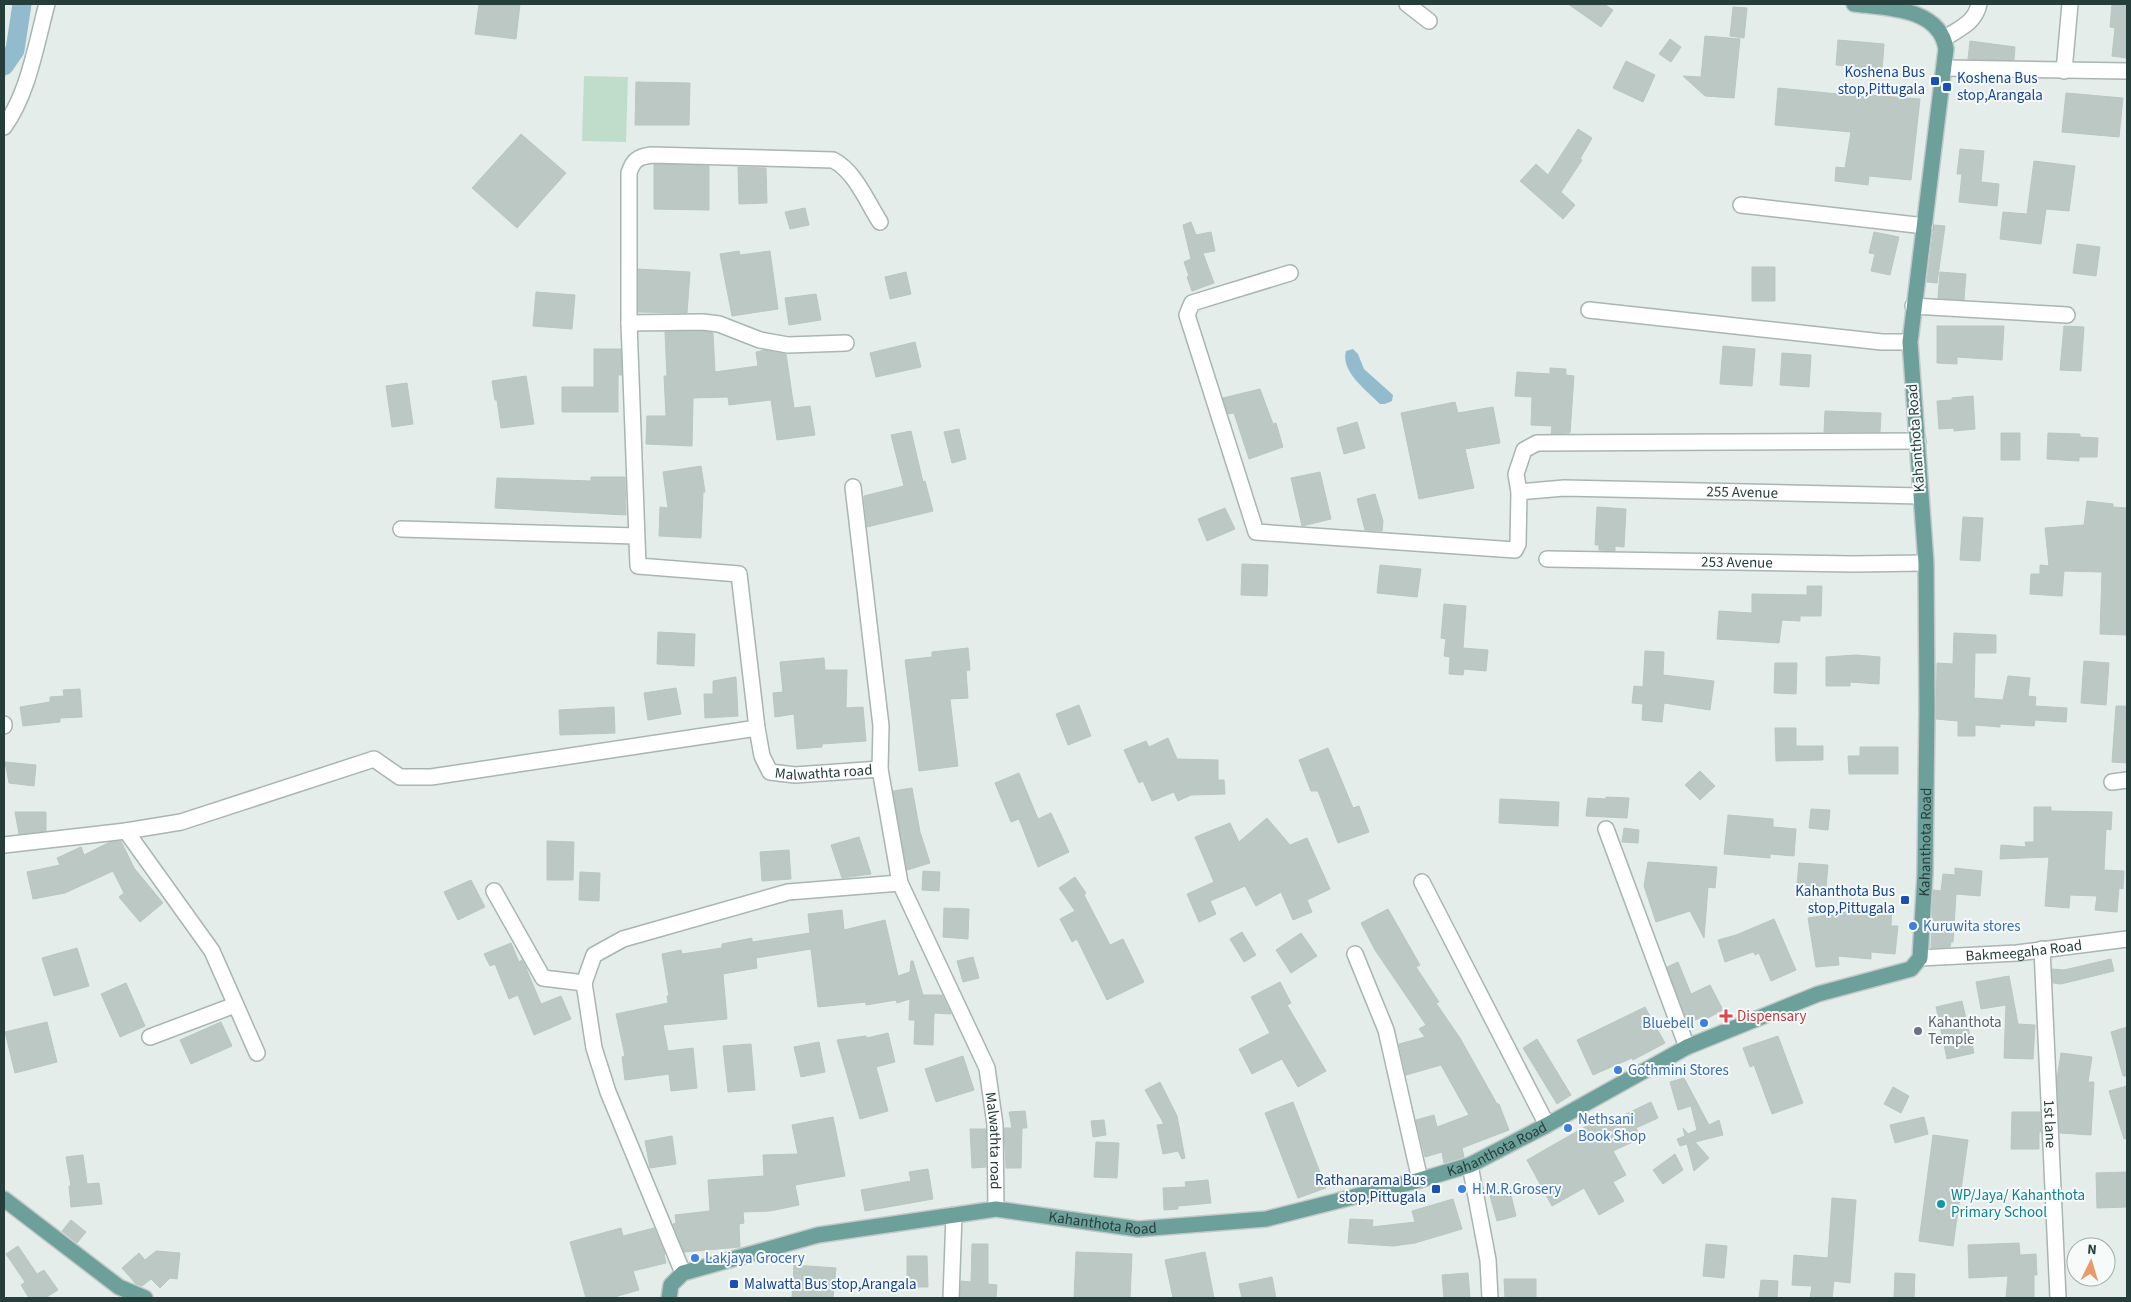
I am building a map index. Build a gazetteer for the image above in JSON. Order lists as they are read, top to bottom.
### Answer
{
  "streets": {
    "main road": ["Kahanthota Road"],
    "street": [
      "255 Avenue",
      "253 Avenue",
      "Malwathta road",
      "Bakmeegaha Road",
      "1st lane"
    ]
  },
  "crossings": [
    ["Kahanthota Road", "255 Avenue"],
    ["Kahanthota Road", "253 Avenue"],
    ["Kahanthota Road", "Malwathta road"],
    ["Kahanthota Road", "Bakmeegaha Road"],
    ["Bakmeegaha Road", "1st lane"]
  ],
  "places": {
    "transit": [
      "Koshena Bus stop,Pittugala",
      "Koshena Bus stop,Arangala",
      "Kahanthota Bus stop,Pittugala",
      "Rathanarama Bus stop,Pittugala",
      "Malwatta Bus stop,Arangala"
    ],
    "other": [
      "Kuruwita stores",
      "Bluebell",
      "Kahanthota Temple",
      "Gothmini Stores",
      "Nethsani Book Shop",
      "H.M.R.Grosery",
      "WP/Jaya/ Kahanthota Primary School",
      "Lakjaya Grocery"
    ],
    "health": ["Dispensary"]
  },
  "north": "top"
}
